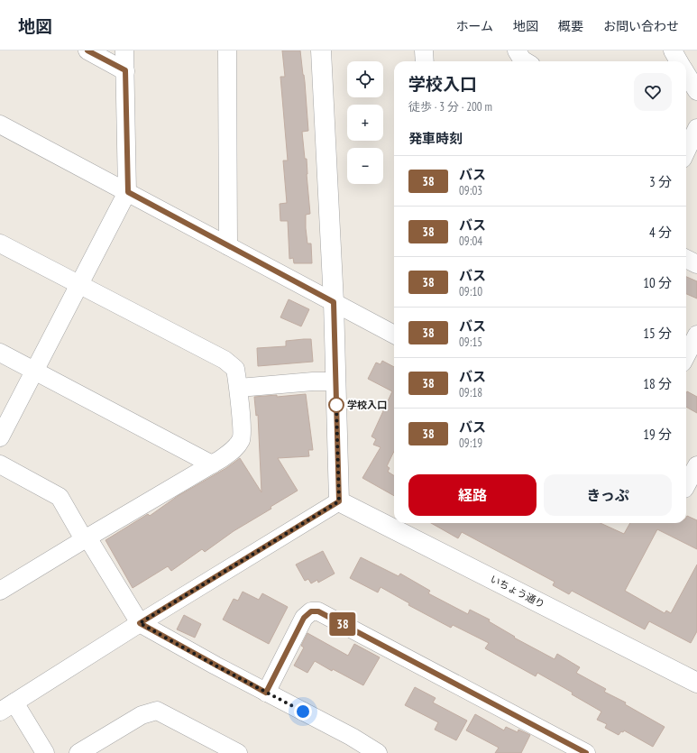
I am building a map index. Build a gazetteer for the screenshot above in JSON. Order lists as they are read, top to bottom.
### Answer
{
  "streets": {
    "street": ["いちょう通り"]
  },
  "places": ["学校入口"],
  "lines": ["bus line 38"],
  "page": {
    "header": "地図",
    "nav": [
      "ホーム",
      "地図",
      "概要",
      "お問い合わせ"
    ],
    "on_map": "38",
    "map_buttons": ["+", "−"],
    "heading": [
      ["学校入口", "徒歩 · 3 分 · 200 m"],
      "発車時刻"
    ],
    "list": [
      {
        "mark": "38",
        "name": "バス",
        "note": "09:03",
        "value": "3 分"
      },
      {
        "mark": "38",
        "name": "バス",
        "note": "09:04",
        "value": "4 分"
      },
      {
        "mark": "38",
        "name": "バス",
        "note": "09:10",
        "value": "10 分"
      },
      {
        "mark": "38",
        "name": "バス",
        "note": "09:15",
        "value": "15 分"
      },
      {
        "mark": "38",
        "name": "バス",
        "note": "09:18",
        "value": "18 分"
      },
      {
        "mark": "38",
        "name": "バス",
        "note": "09:19",
        "value": "19 分"
      }
    ],
    "buttons": ["経路", "きっぷ"]
  }
}
